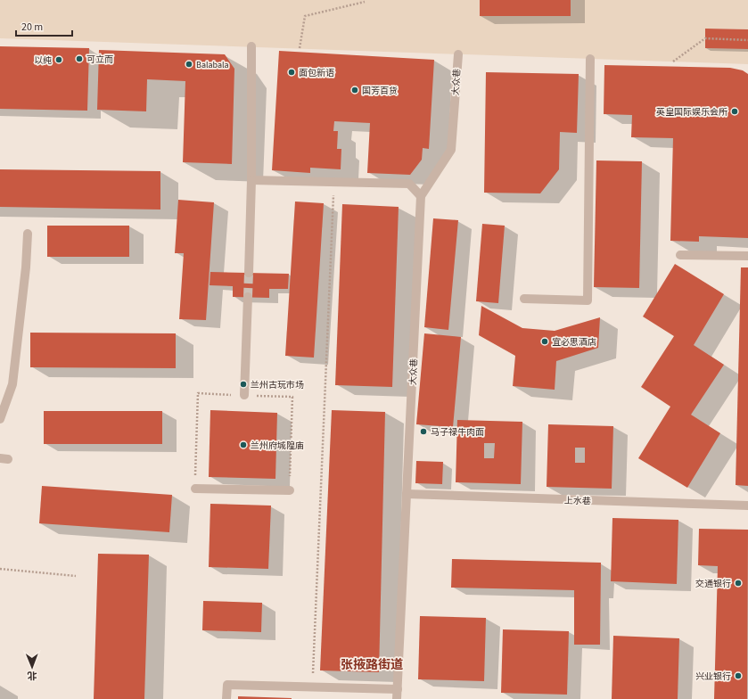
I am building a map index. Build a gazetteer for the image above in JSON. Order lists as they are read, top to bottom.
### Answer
{
  "streets": {
    "street": ["大众巷", "上水巷"]
  },
  "crossings": [
    ["大众巷", "上水巷"]
  ],
  "districts": ["张掖路街道"],
  "places": [
    "可立而",
    "以纯",
    "Balabala",
    "面包新语",
    "国芳百货",
    "英皇国际娱乐会所",
    "宜必思酒店",
    "兰州古玩市场",
    "马子禄牛肉面",
    "兰州府城隍庙",
    "交通银行",
    "兴业银行"
  ],
  "scale_bar": "20 m",
  "north": "bottom"
}
